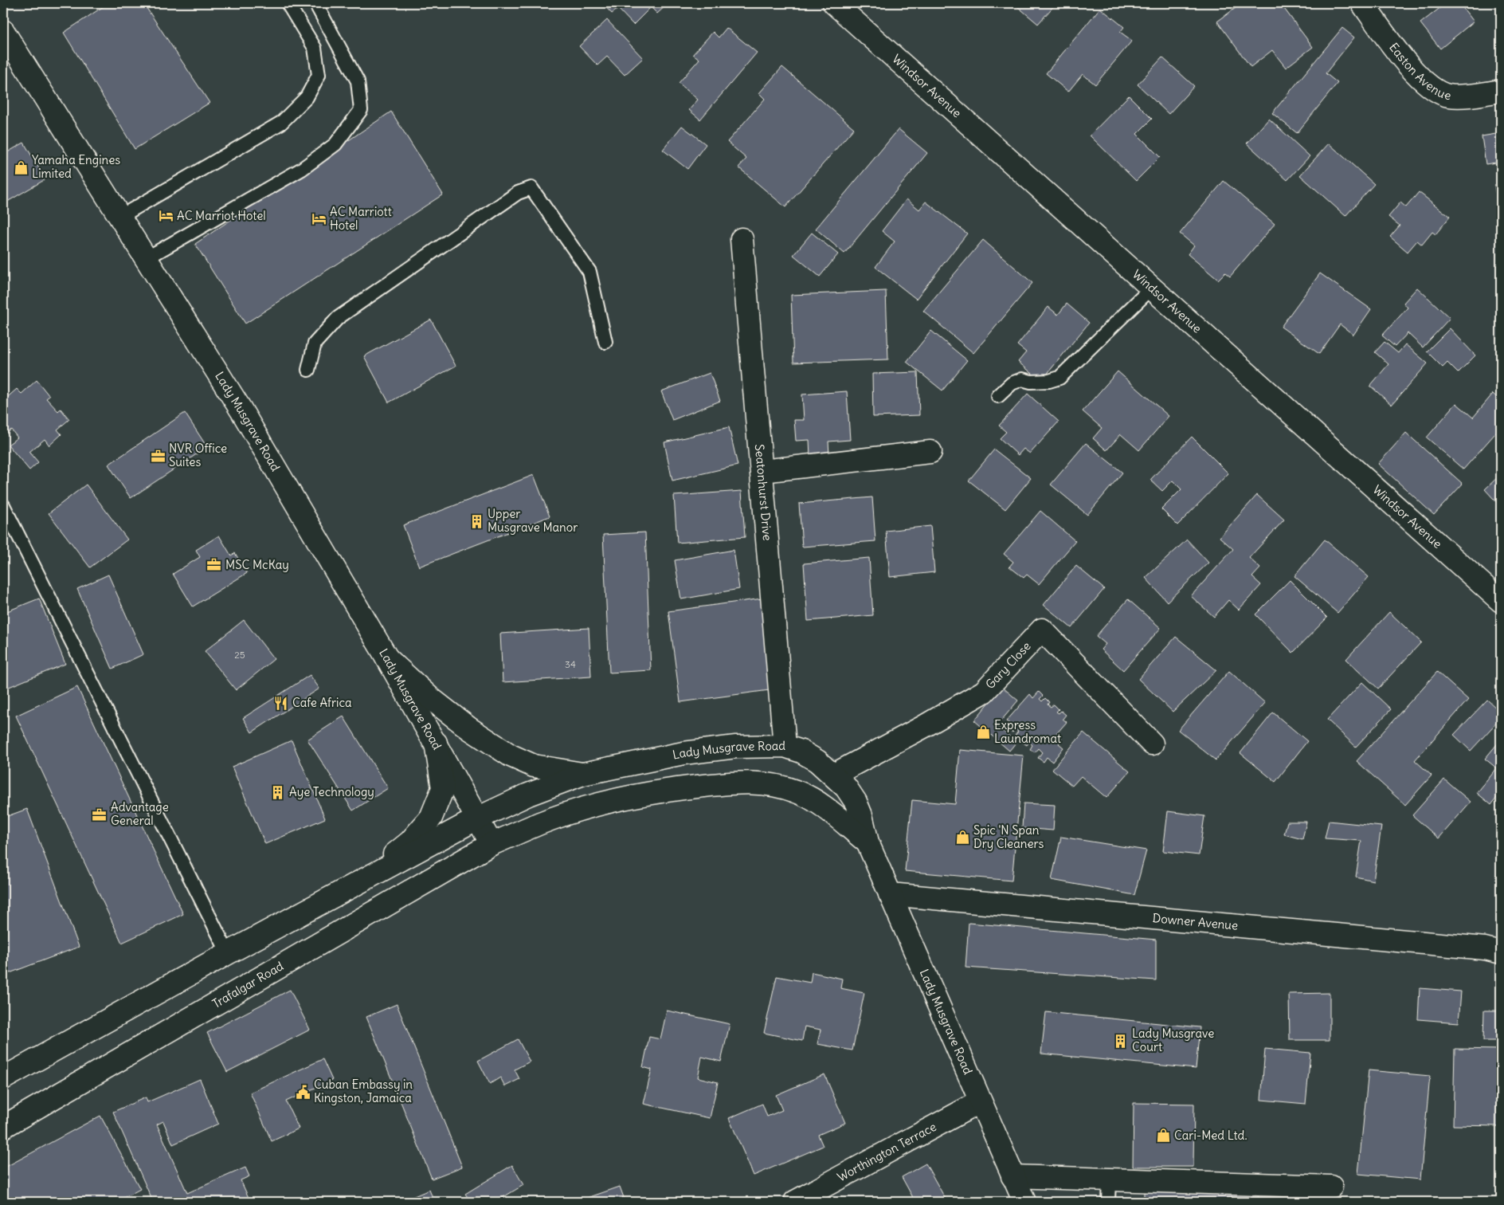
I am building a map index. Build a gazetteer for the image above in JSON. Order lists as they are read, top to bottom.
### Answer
{
  "streets": {
    "main road": [
      "Easton Avenue",
      "Windsor Avenue",
      "Lady Musgrave Road",
      "Seatonhurst Drive",
      "Gary Close",
      "Downer Avenue",
      "Trafalgar Road",
      "Worthington Terrace"
    ]
  },
  "crossings": [
    ["Lady Musgrave Road", "Seatonhurst Drive"],
    ["Lady Musgrave Road", "Gary Close"],
    ["Lady Musgrave Road", "Downer Avenue"],
    ["Lady Musgrave Road", "Trafalgar Road"],
    ["Lady Musgrave Road", "Worthington Terrace"]
  ],
  "places": {
    "shop": [
      "Yamaha Engines Limited",
      "Express Laundromat",
      "Spic 'N Span Dry Cleaners",
      "Cari-Med Ltd."
    ],
    "hotel": ["AC Marriot Hotel", "AC Marriott Hotel"],
    "office": ["NVR Office Suites", "MSC McKay", "Advantage General"],
    "building": ["Upper Musgrave Manor", "Aye Technology", "Lady Musgrave Court"],
    "restaurant": ["Cafe Africa"],
    "public building": ["Cuban Embassy in Kingston, Jamaica"]
  },
  "house_numbers": ["25", "34"]
}
